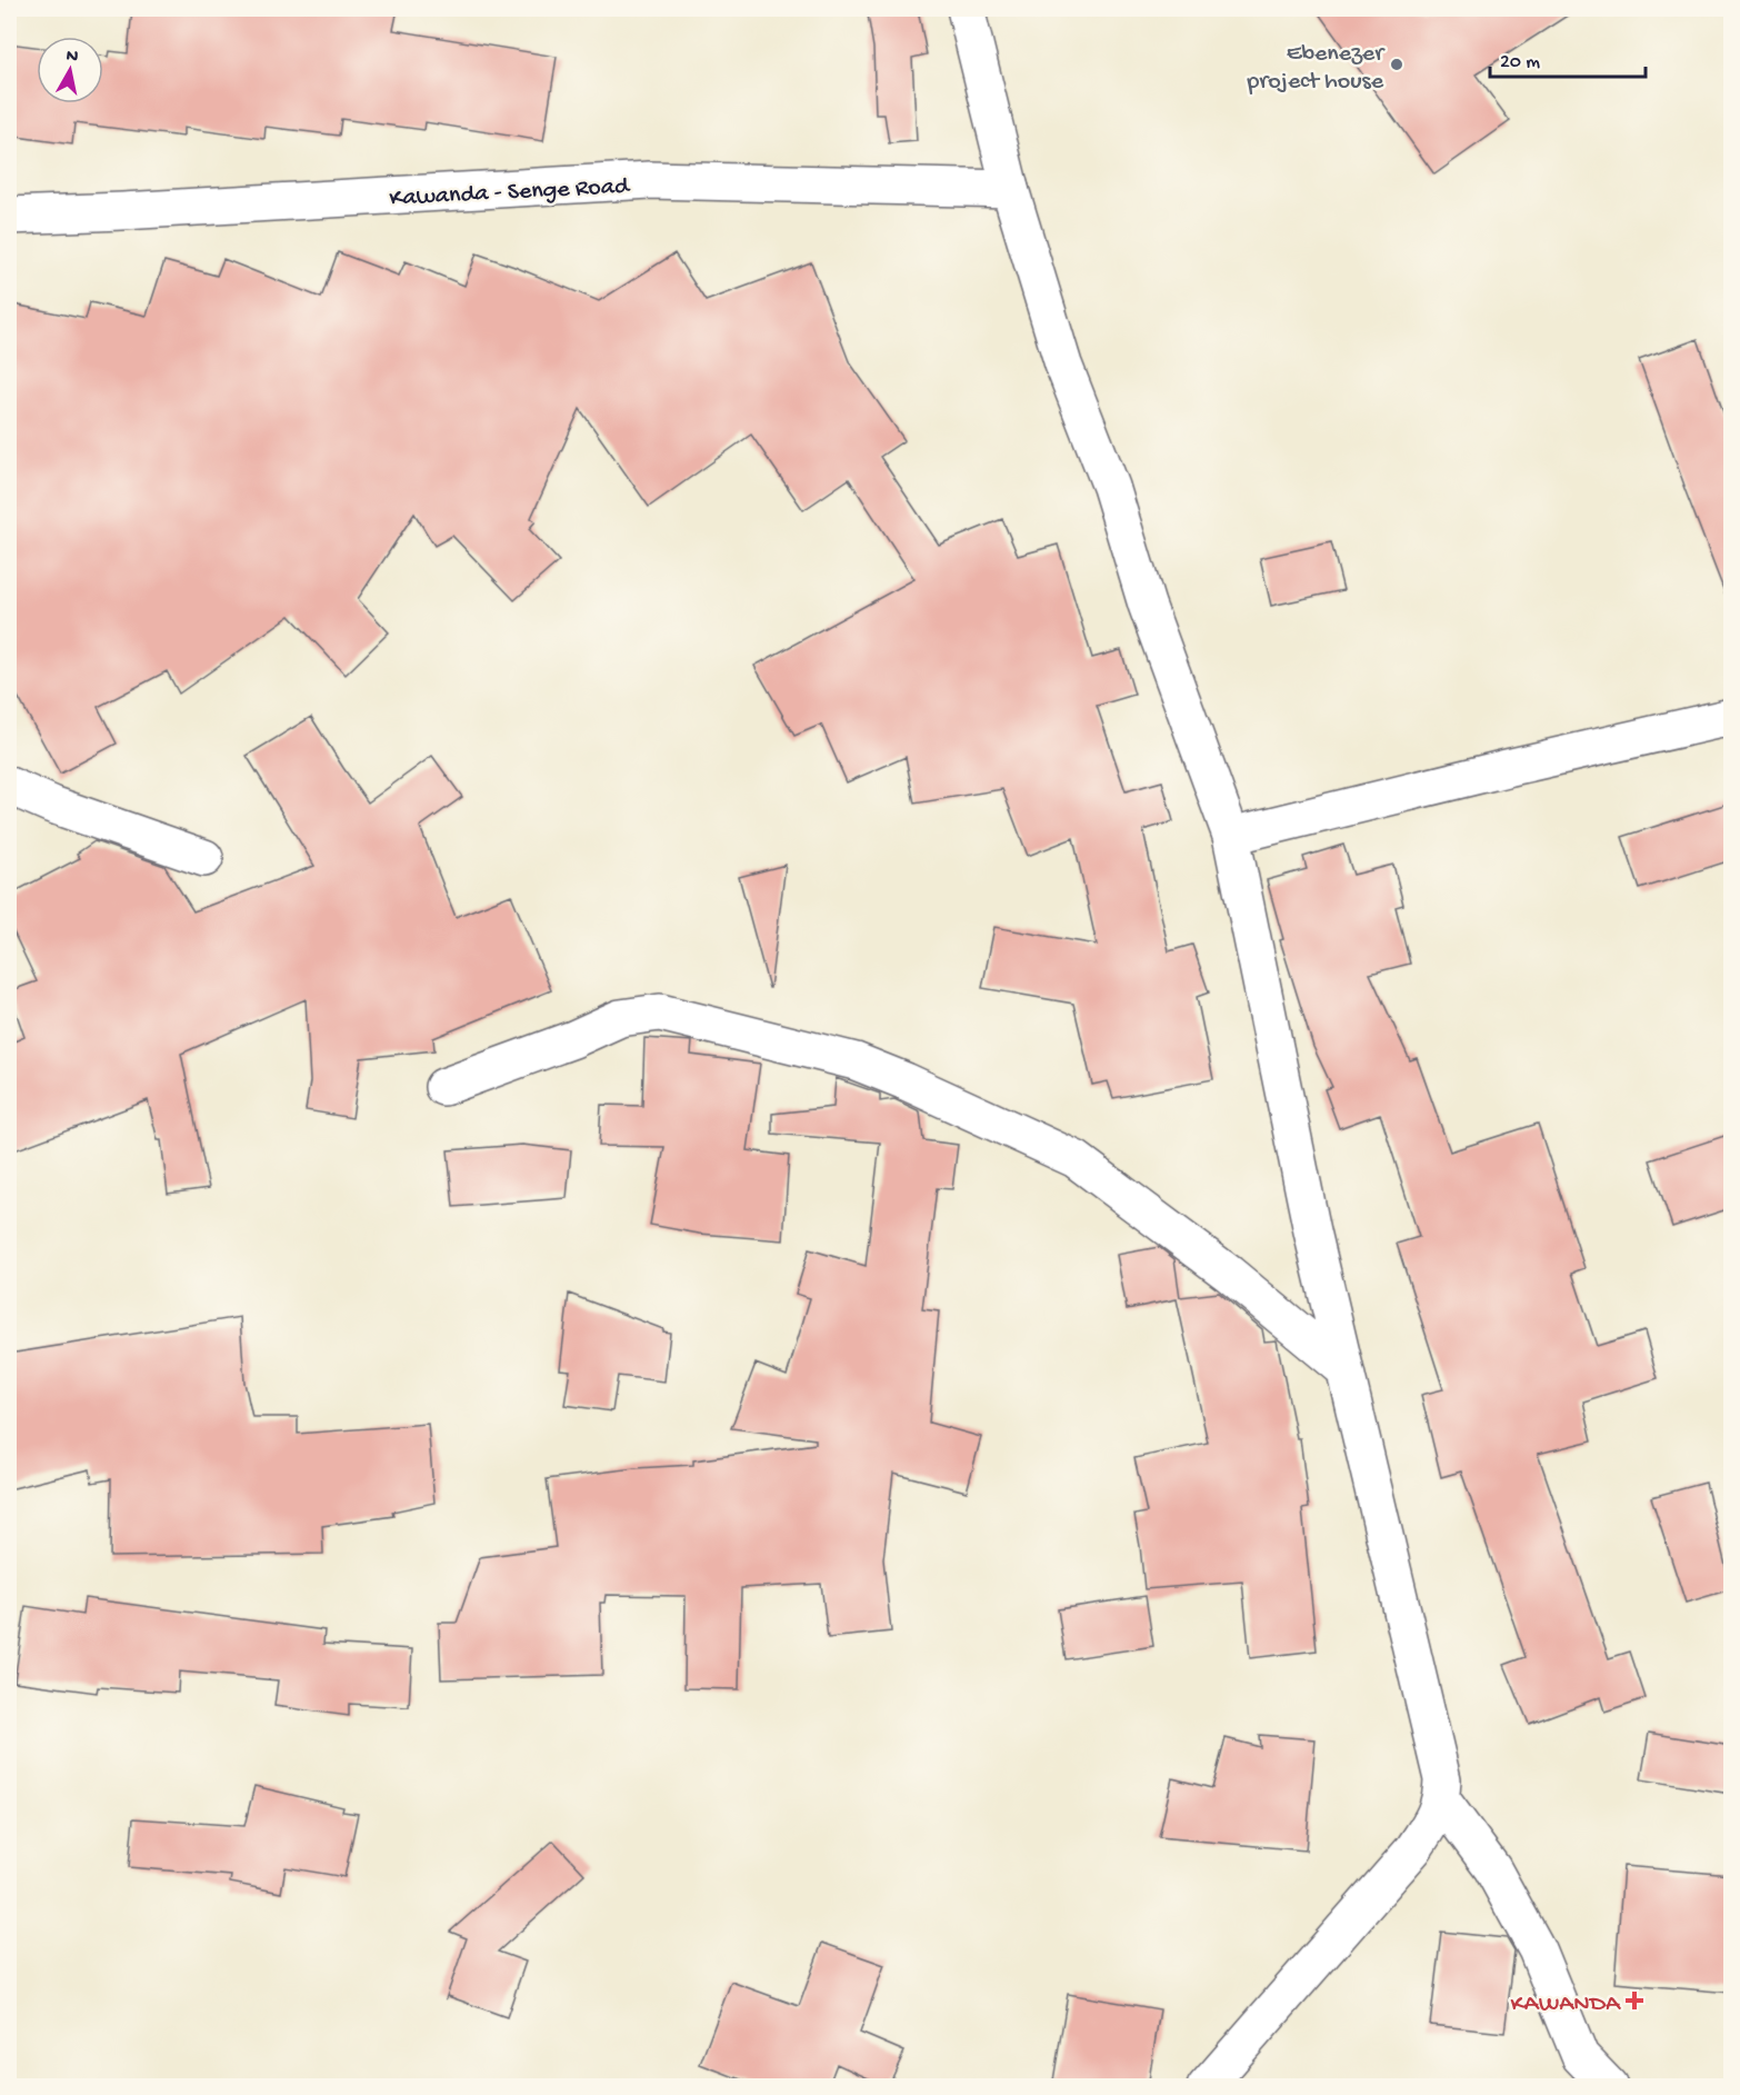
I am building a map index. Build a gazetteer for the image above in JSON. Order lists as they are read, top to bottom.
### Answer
{
  "streets": {
    "street": ["Kawanda - Senge Road"]
  },
  "places": {
    "other": ["Ebenezer project house"],
    "health": ["KAWANDA"]
  },
  "scale_bar": "20 m",
  "north": "top"
}
